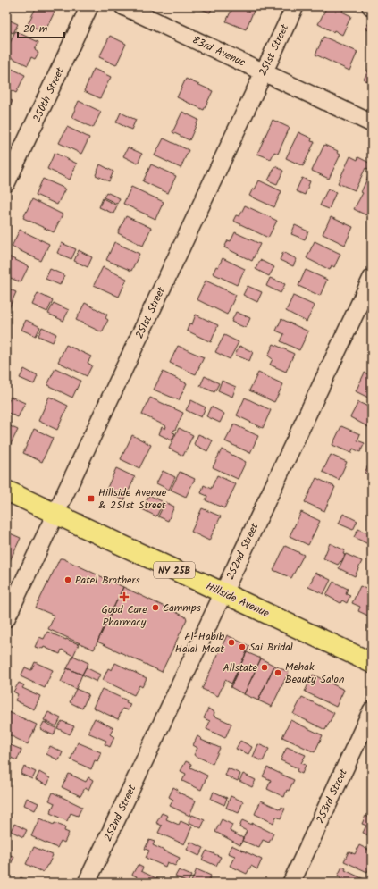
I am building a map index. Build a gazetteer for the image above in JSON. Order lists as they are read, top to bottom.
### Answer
{
  "streets": {
    "main road": ["NY 25B", "Hillside Avenue"],
    "street": [
      "251st Street",
      "83rd Avenue",
      "250th Street",
      "252nd Street",
      "253rd Street"
    ]
  },
  "crossings": [
    ["251st Street", "83rd Avenue"],
    ["251st Street", "Hillside Avenue"],
    ["252nd Street", "Hillside Avenue"]
  ],
  "places": {
    "transit": ["Hillside Avenue & 251st Street"],
    "other": [
      "Patel Brothers",
      "Cammps",
      "Al-Habib Halal Meat",
      "Sai Bridal",
      "Allstate",
      "Mehak Beauty Salon"
    ],
    "health": ["Good Care Pharmacy"]
  },
  "scale_bar": "20 m"
}
